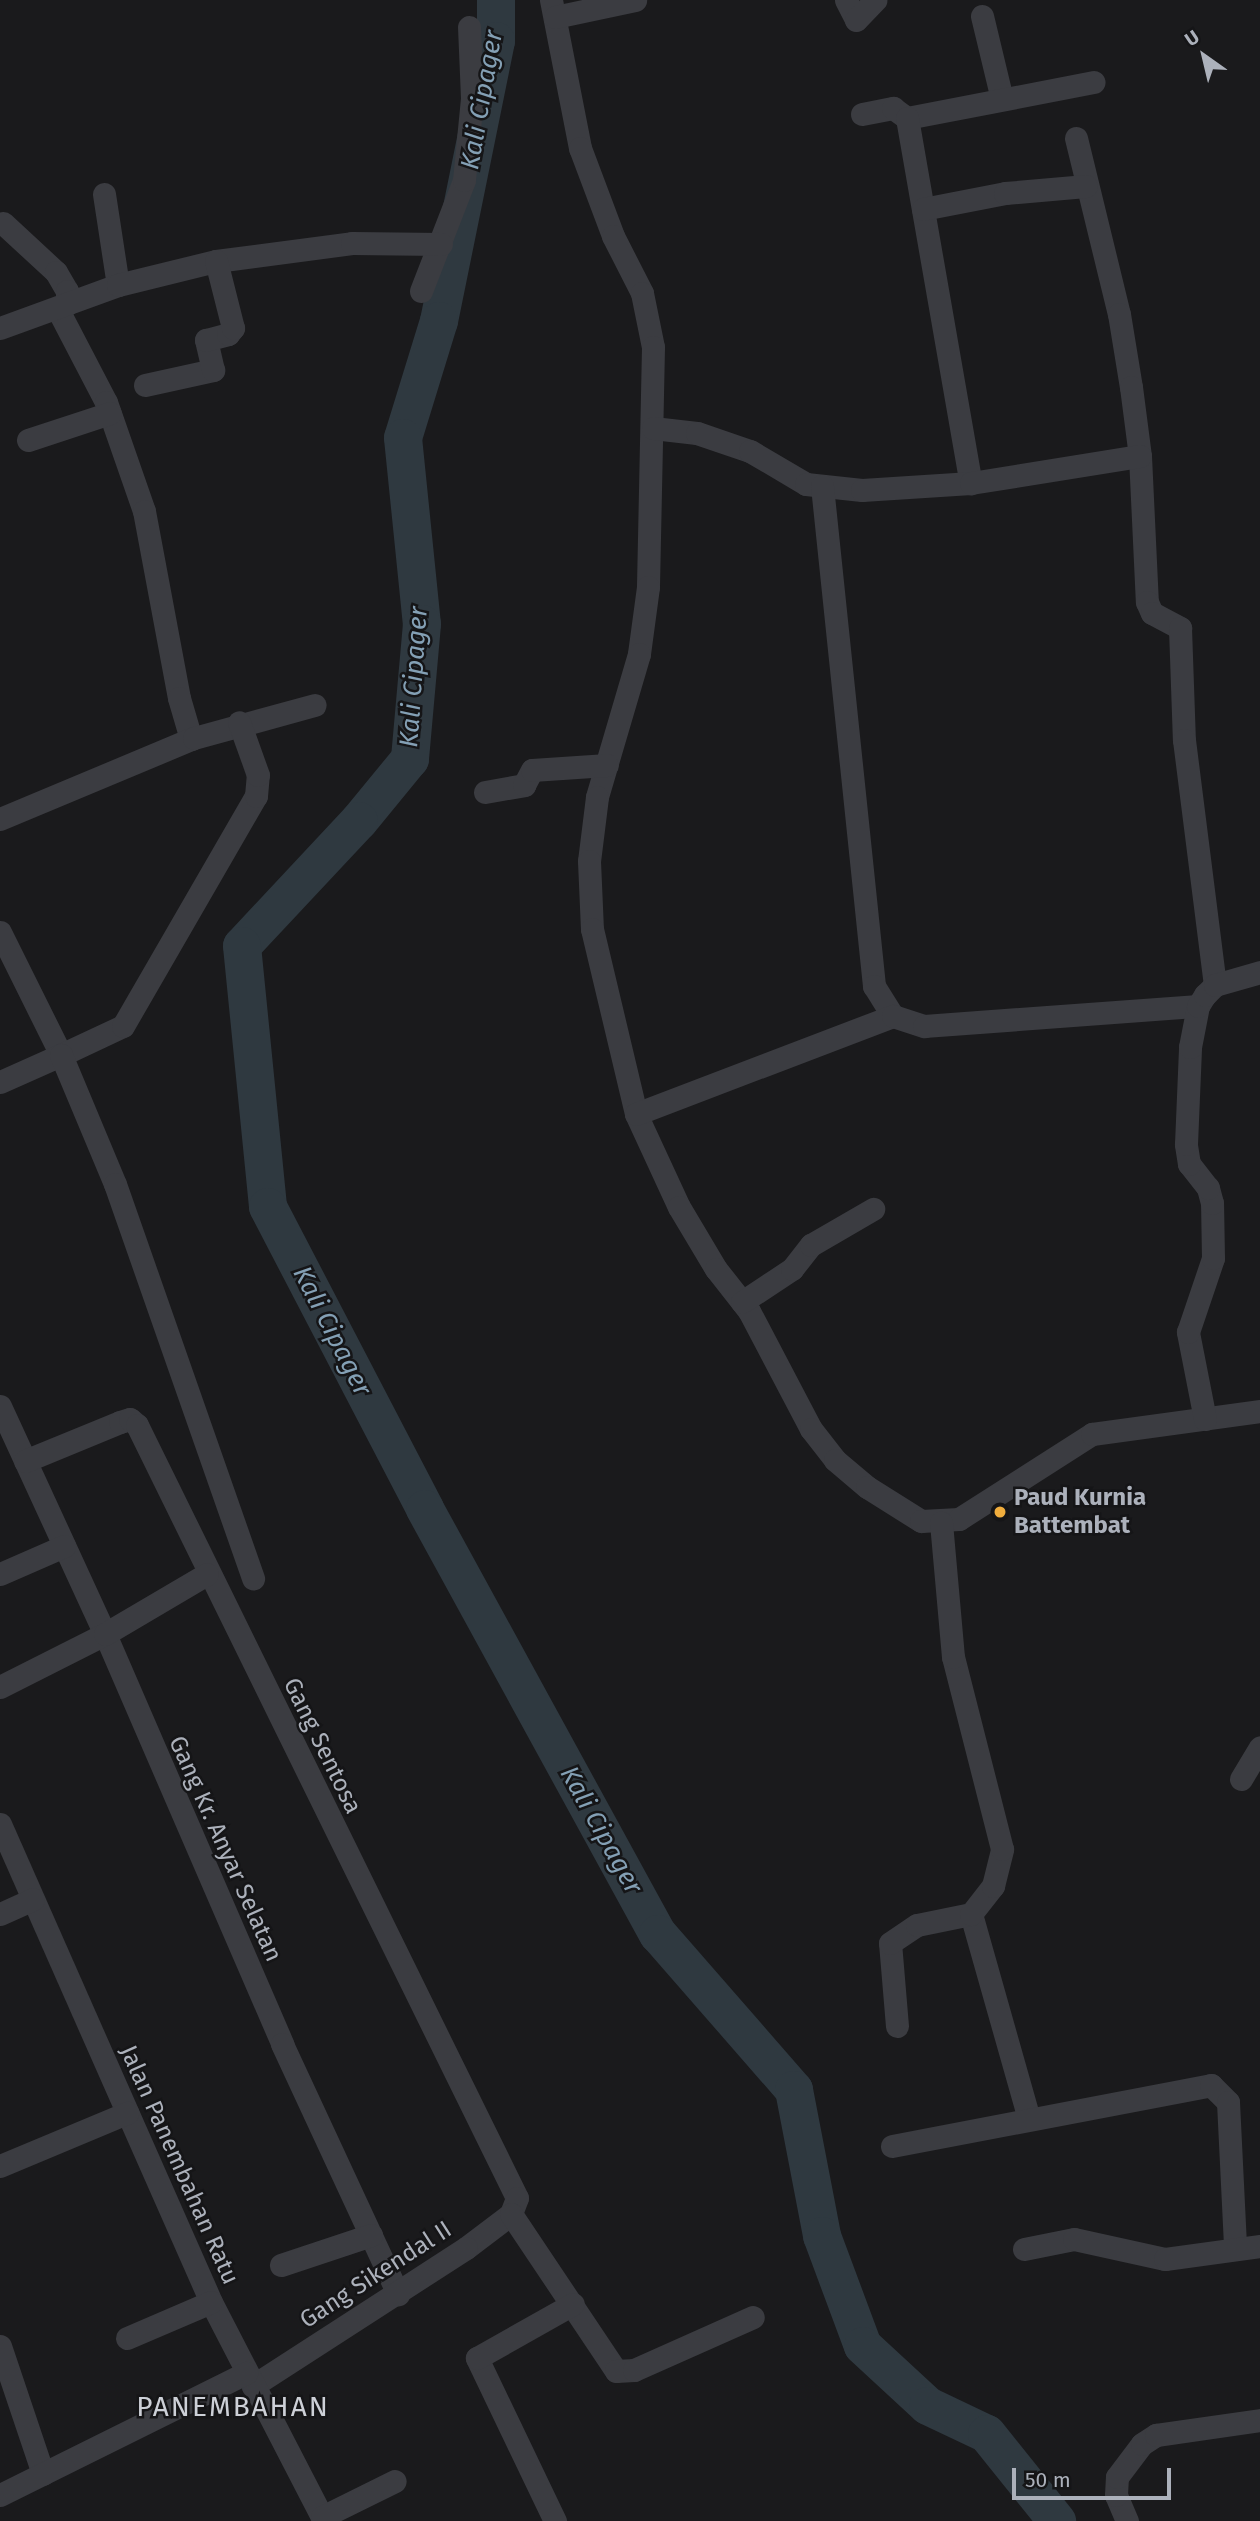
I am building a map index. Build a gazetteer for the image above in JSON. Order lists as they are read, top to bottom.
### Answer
{
  "streets": {
    "street": [
      "Gang Sentosa",
      "Gang Kr. Anyar Selatan",
      "Jalan Panembahan Ratu",
      "Gang Sikendal II"
    ]
  },
  "crossings": [
    ["Gang Sentosa", "Gang Kr. Anyar Selatan"],
    ["Gang Sentosa", "Gang Sikendal II"],
    ["Gang Kr. Anyar Selatan", "Gang Sikendal II"],
    ["Jalan Panembahan Ratu", "Gang Sikendal II"]
  ],
  "districts": ["PANEMBAHAN"],
  "water": ["Kali Cipager"],
  "places": ["Paud Kurnia Battembat"],
  "scale_bar": "50 m",
  "north": "top left"
}
